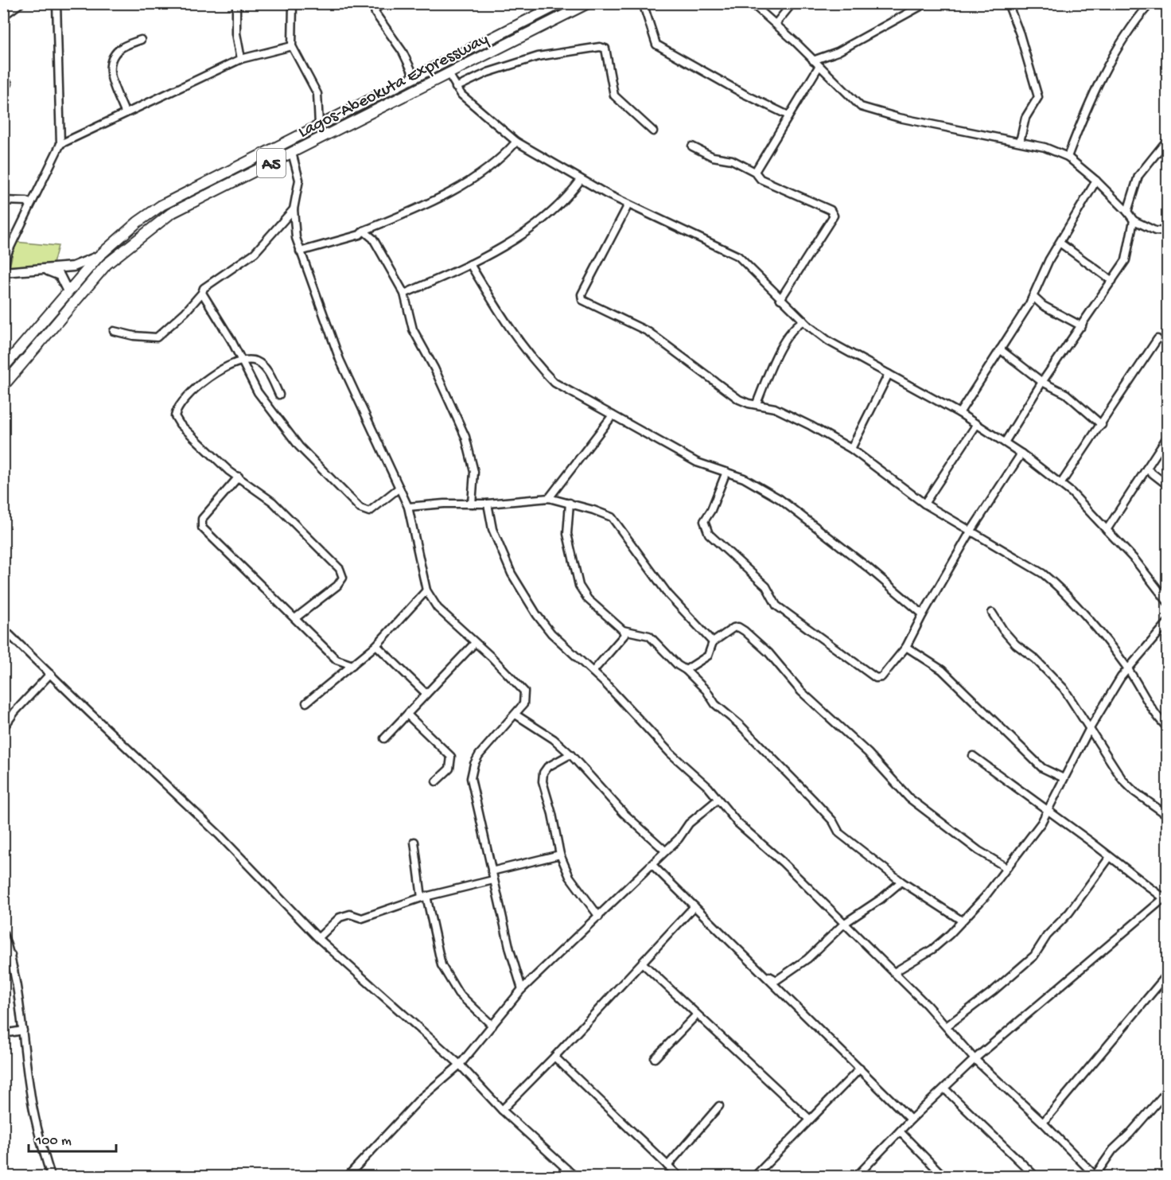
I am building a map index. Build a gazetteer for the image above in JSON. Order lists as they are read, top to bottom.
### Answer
{
  "streets": {
    "highway": ["Lagos-Abeokuta Expressway", "A5"]
  },
  "scale_bar": "100 m"
}
